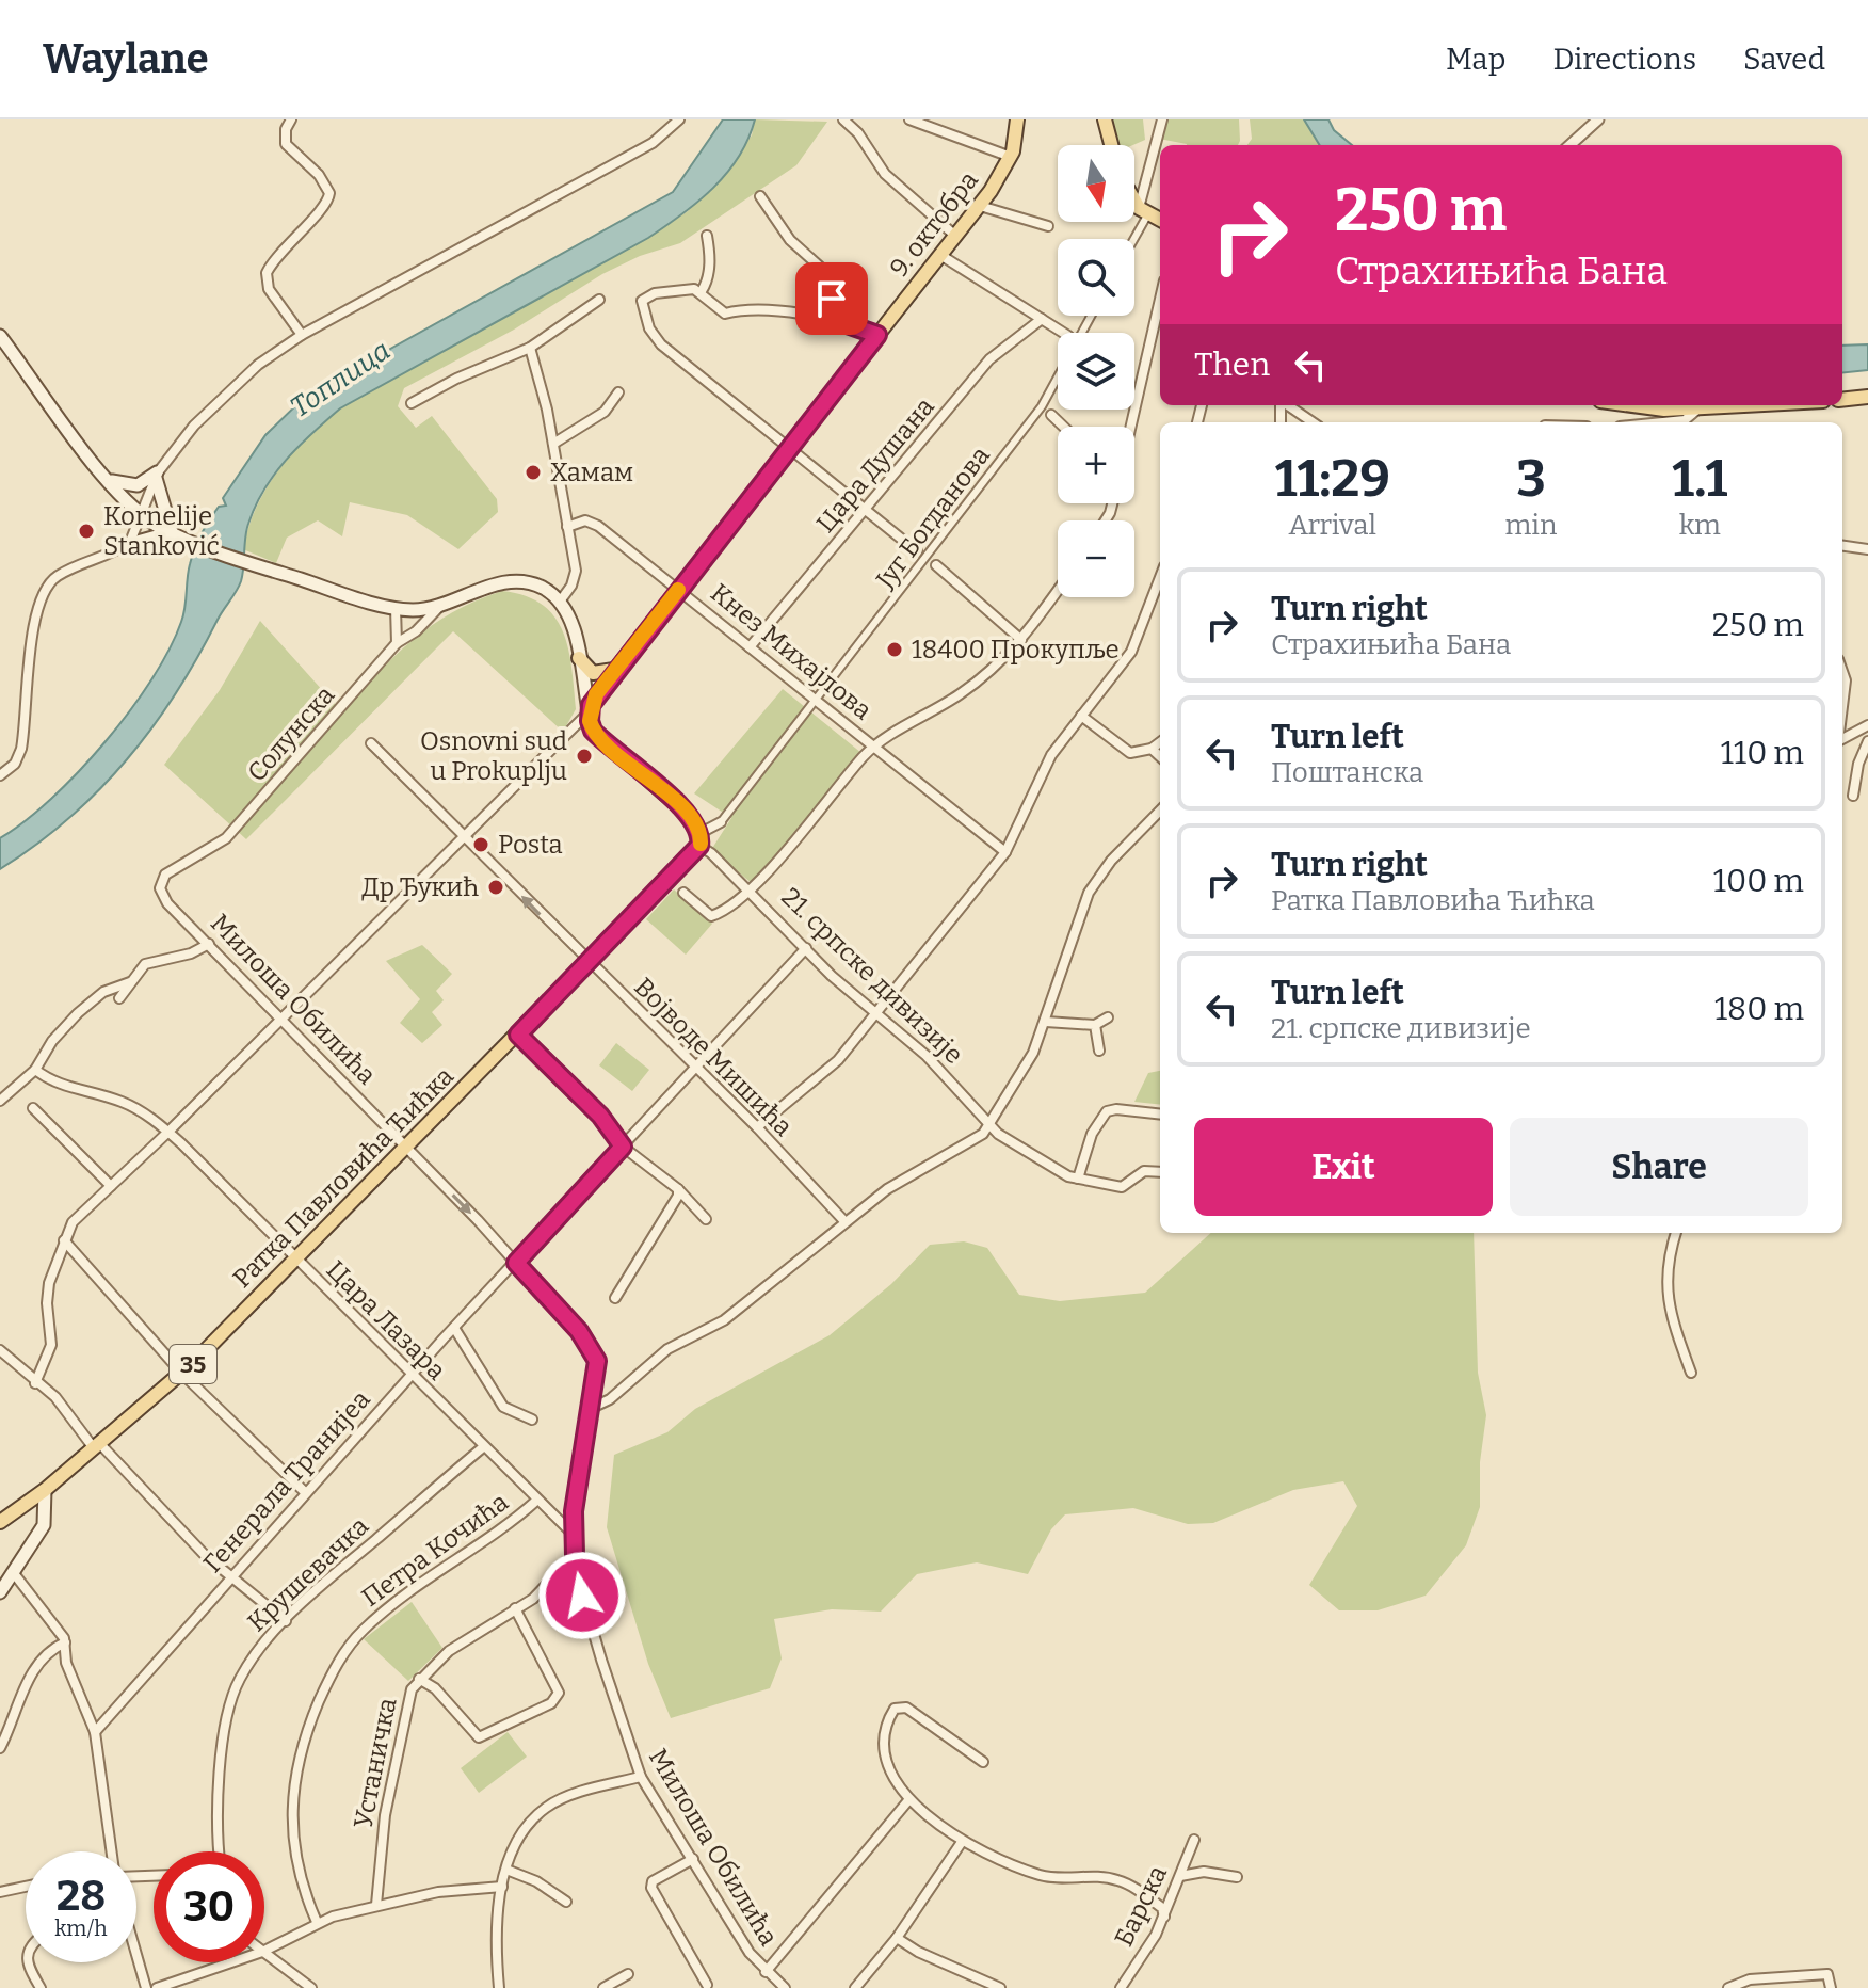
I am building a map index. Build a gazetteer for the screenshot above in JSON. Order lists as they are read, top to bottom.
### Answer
{
  "streets": {
    "main road": [
      "9. октобра",
      "21. српске дивизије",
      "Ратка Павловића Ћићка",
      "35"
    ],
    "street": [
      "Цара Душана",
      "Југ Богданова",
      "Кнез Михајлова",
      "Солунска",
      "Милоша Обилића",
      "Војводе Мишића",
      "Цара Лазара",
      "Генерала Транијеа",
      "Петра Кочића",
      "Крушевачка",
      "Устаничка",
      "Барска"
    ]
  },
  "crossings": [
    ["9. октобра", "Кнез Михајлова"],
    ["9. октобра", "21. српске дивизије"],
    ["Цара Душана", "Кнез Михајлова"],
    ["Југ Богданова", "Кнез Михајлова"],
    ["Солунска", "Милоша Обилића"],
    ["21. српске дивизије", "Ратка Павловића Ћићка"],
    ["21. српске дивизије", "Генерала Транијеа"],
    ["Милоша Обилића", "Ратка Павловића Ћићка"],
    ["Милоша Обилића", "Цара Лазара"],
    ["Милоша Обилића", "Генерала Транијеа"],
    ["Милоша Обилића", "Устаничка"],
    ["Војводе Мишића", "Ратка Павловића Ћићка"],
    ["Војводе Мишића", "Генерала Транијеа"],
    ["Ратка Павловића Ћићка", "Цара Лазара"],
    ["Цара Лазара", "Генерала Транијеа"],
    ["Цара Лазара", "Петра Кочића"],
    ["Цара Лазара", "Крушевачка"]
  ],
  "water": ["Топлица"],
  "places": [
    "Хамам",
    "Kornelije Stanković",
    "18400 Прокупље",
    "Osnovni sud u Prokuplju",
    "Posta",
    "Др Ђукић"
  ],
  "north": "bottom",
  "page": {
    "header": "Waylane",
    "nav": ["Map", "Directions", "Saved"],
    "map_buttons": ["+", "−"],
    "turn": ["250 m", "Страхињића Бана"],
    "then": "Then",
    "eta": [
      "11:29",
      "Arrival",
      "3",
      "min",
      "1.1",
      "km"
    ],
    "list": [
      {
        "name": "Turn right",
        "note": "Страхињића Бана",
        "value": "250 m"
      },
      {
        "name": "Turn left",
        "note": "Поштанска",
        "value": "110 m"
      },
      {
        "name": "Turn right",
        "note": "Ратка Павловића Ћићка",
        "value": "100 m"
      },
      {
        "name": "Turn left",
        "note": "21. српске дивизије",
        "value": "180 m"
      }
    ],
    "buttons": ["Exit", "Share"],
    "speed": "28 km/h",
    "limit": "30"
  }
}
